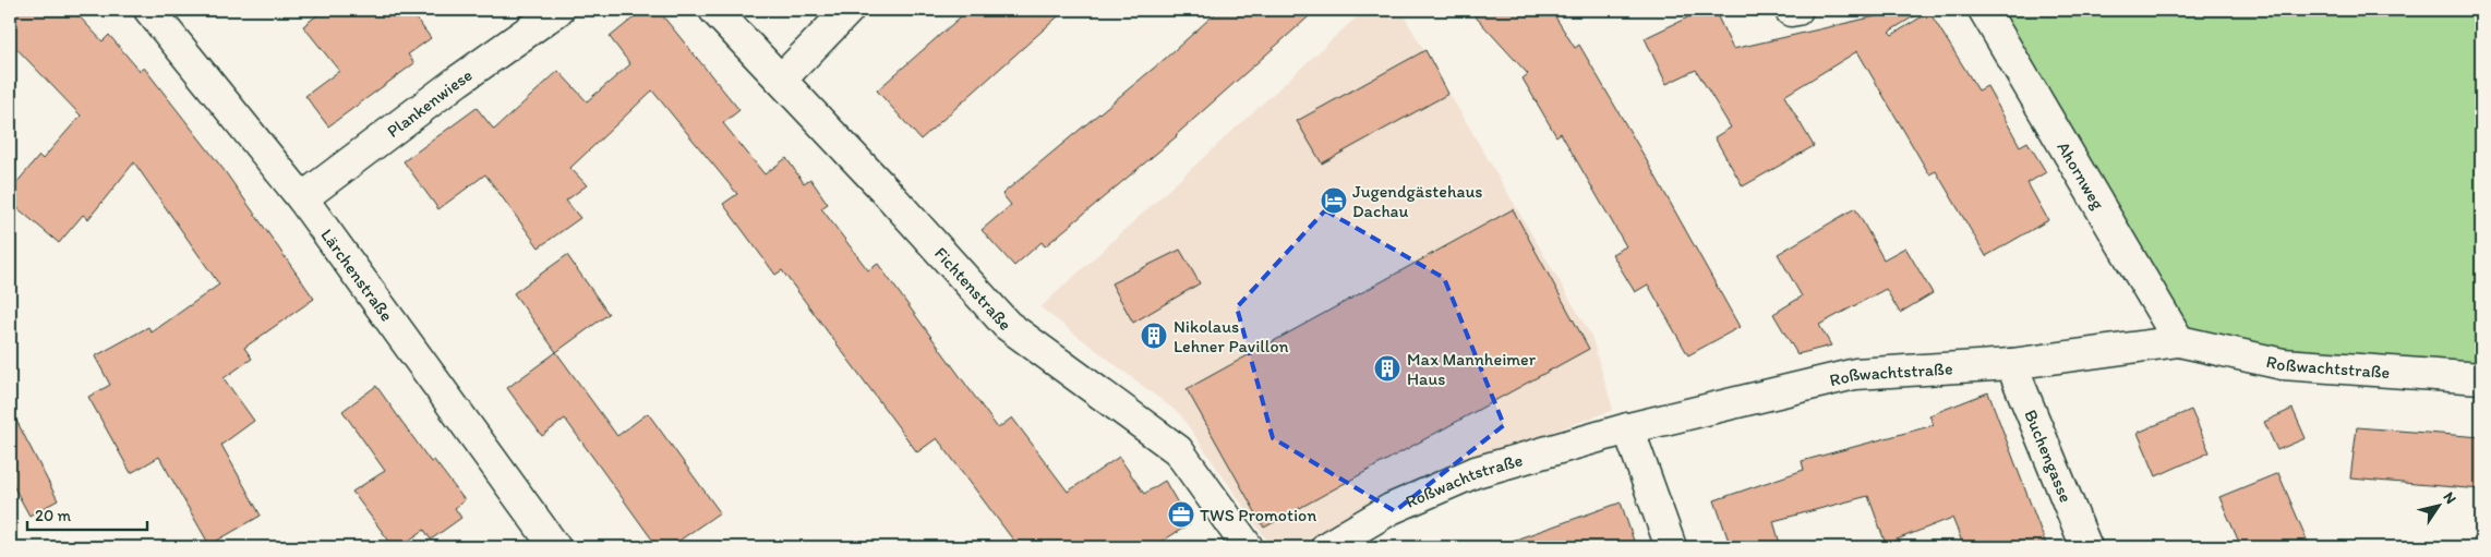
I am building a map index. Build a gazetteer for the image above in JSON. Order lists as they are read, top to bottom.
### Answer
{
  "streets": {
    "street": [
      "Plankenwiese",
      "Ahornweg",
      "Lärchenstraße",
      "Fichtenstraße",
      "Roßwachtstraße",
      "Buchengasse"
    ]
  },
  "crossings": [
    ["Plankenwiese", "Lärchenstraße"],
    ["Ahornweg", "Roßwachtstraße"],
    ["Roßwachtstraße", "Buchengasse"]
  ],
  "places": {
    "hotel": ["Jugendgästehaus Dachau"],
    "building": ["Nikolaus Lehner Pavillon", "Max Mannheimer Haus"],
    "office": ["TWS Promotion"]
  },
  "scale_bar": "20 m",
  "north": "top right"
}
